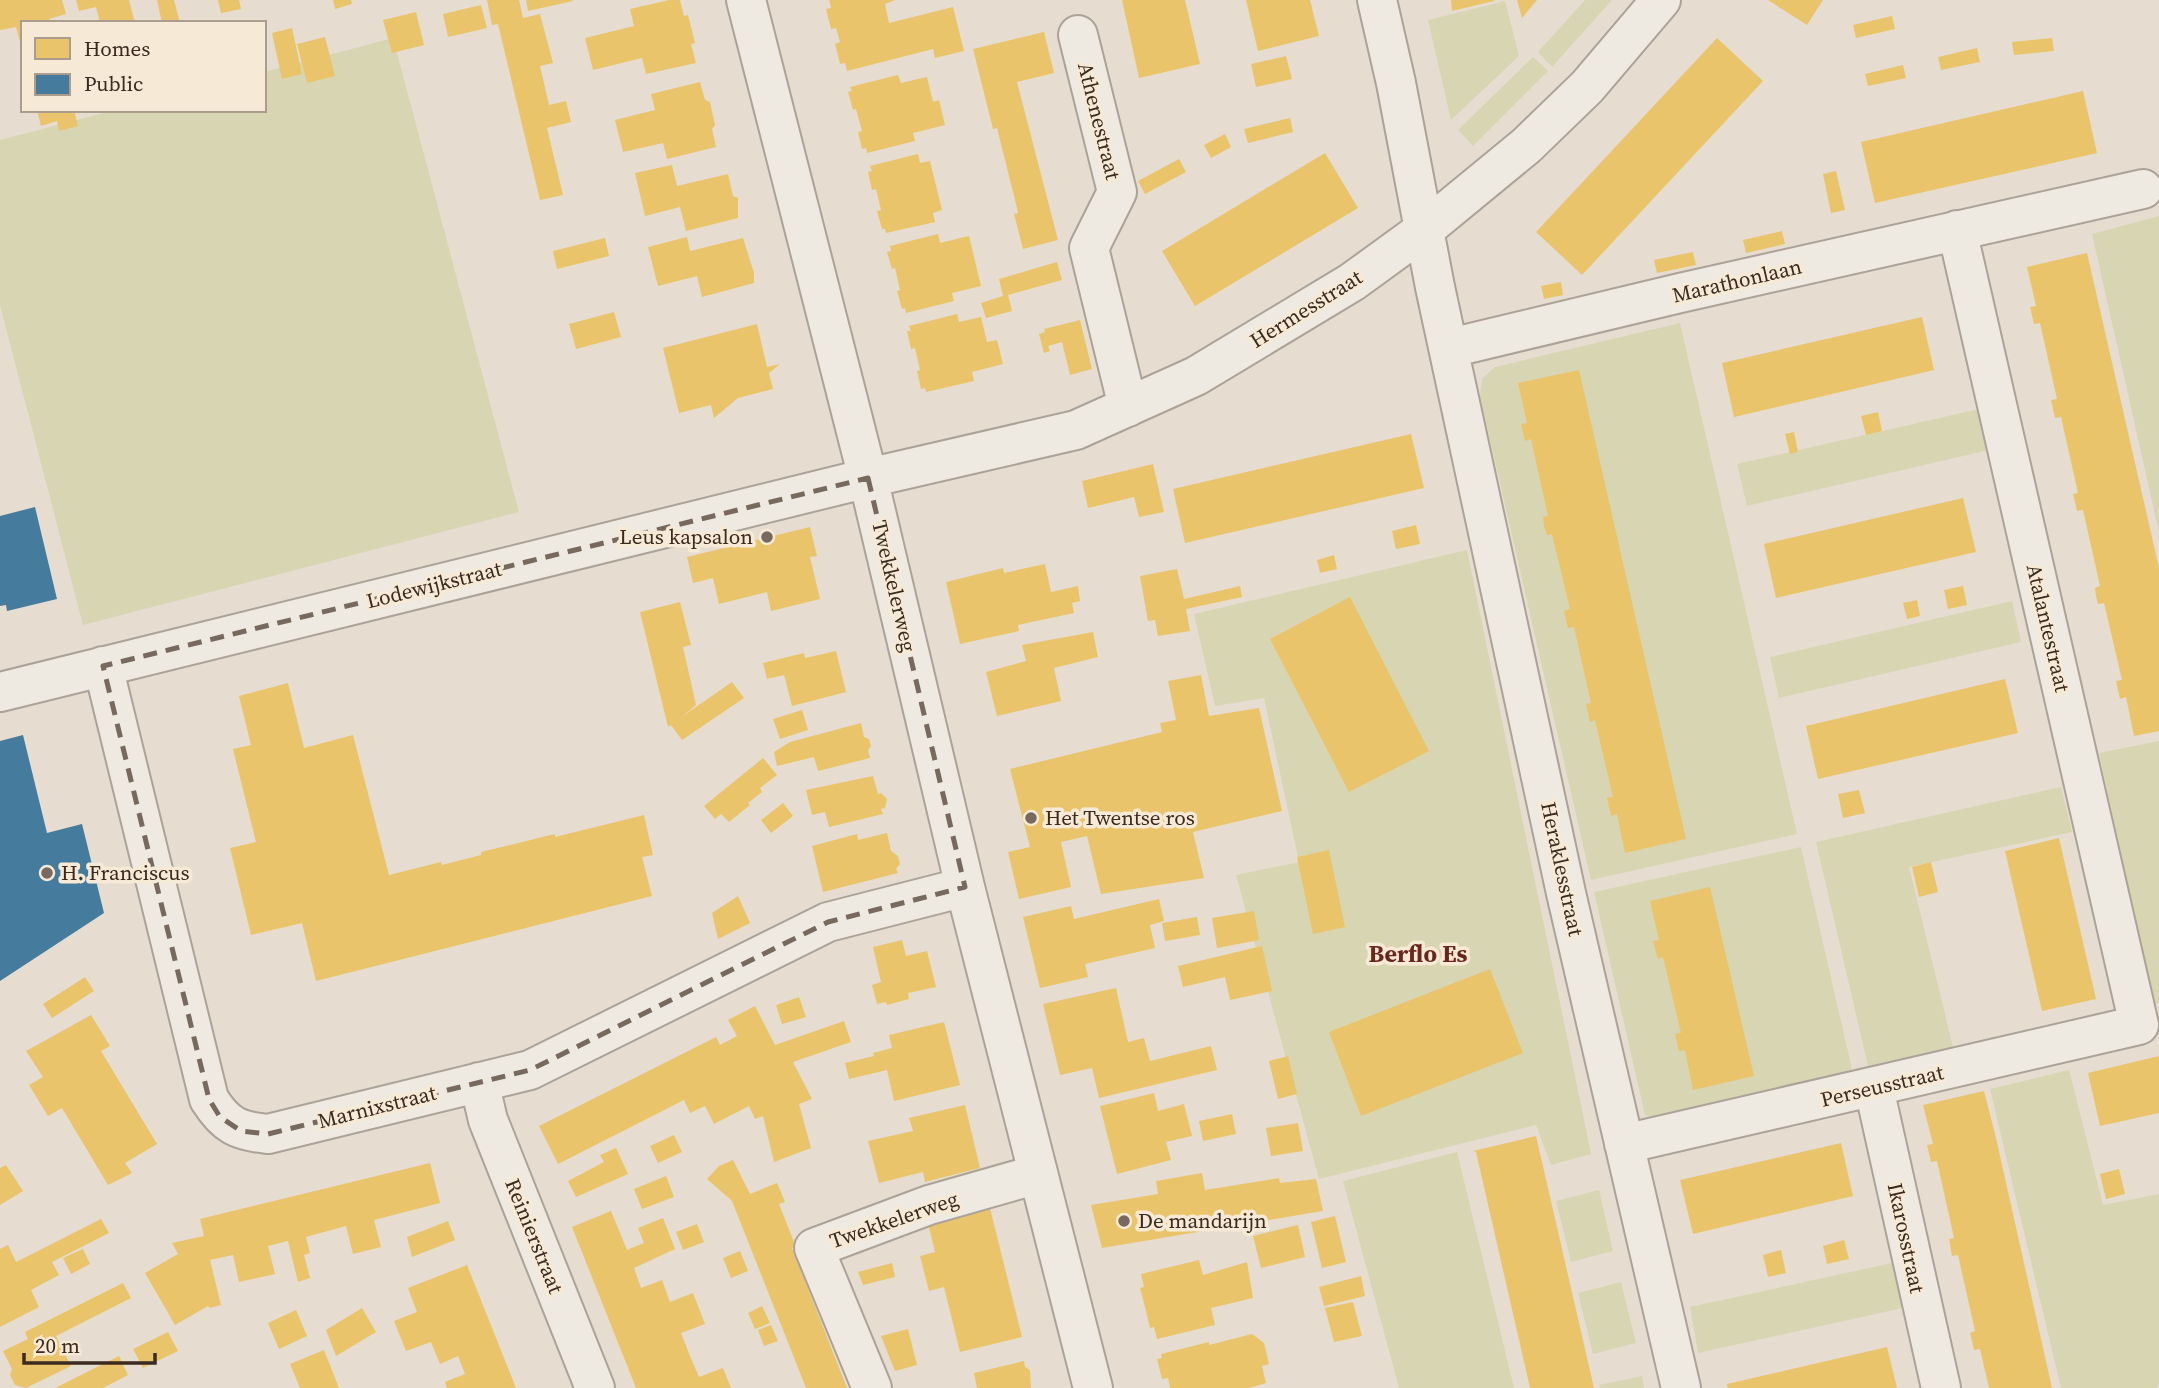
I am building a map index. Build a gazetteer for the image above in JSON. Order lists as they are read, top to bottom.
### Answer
{
  "streets": {
    "street": [
      "Athenestraat",
      "Marathonlaan",
      "Hermesstraat",
      "Lodewijkstraat",
      "Twekkelerweg",
      "Atalantestraat",
      "Heraklesstraat",
      "Perseusstraat",
      "Marnixstraat",
      "Reinierstraat",
      "Ikarosstraat"
    ]
  },
  "crossings": [
    ["Athenestraat", "Hermesstraat"],
    ["Marathonlaan", "Atalantestraat"],
    ["Marathonlaan", "Heraklesstraat"],
    ["Hermesstraat", "Lodewijkstraat"],
    ["Hermesstraat", "Twekkelerweg"],
    ["Lodewijkstraat", "Twekkelerweg"],
    ["Lodewijkstraat", "Marnixstraat"],
    ["Twekkelerweg", "Marnixstraat"],
    ["Atalantestraat", "Perseusstraat"],
    ["Heraklesstraat", "Perseusstraat"],
    ["Perseusstraat", "Ikarosstraat"],
    ["Marnixstraat", "Reinierstraat"]
  ],
  "districts": ["Berflo Es"],
  "places": [
    "Leus kapsalon",
    "Het Twentse ros",
    "H. Franciscus",
    "De mandarijn"
  ],
  "legend": ["Homes", "Public"],
  "scale_bar": "20 m"
}
